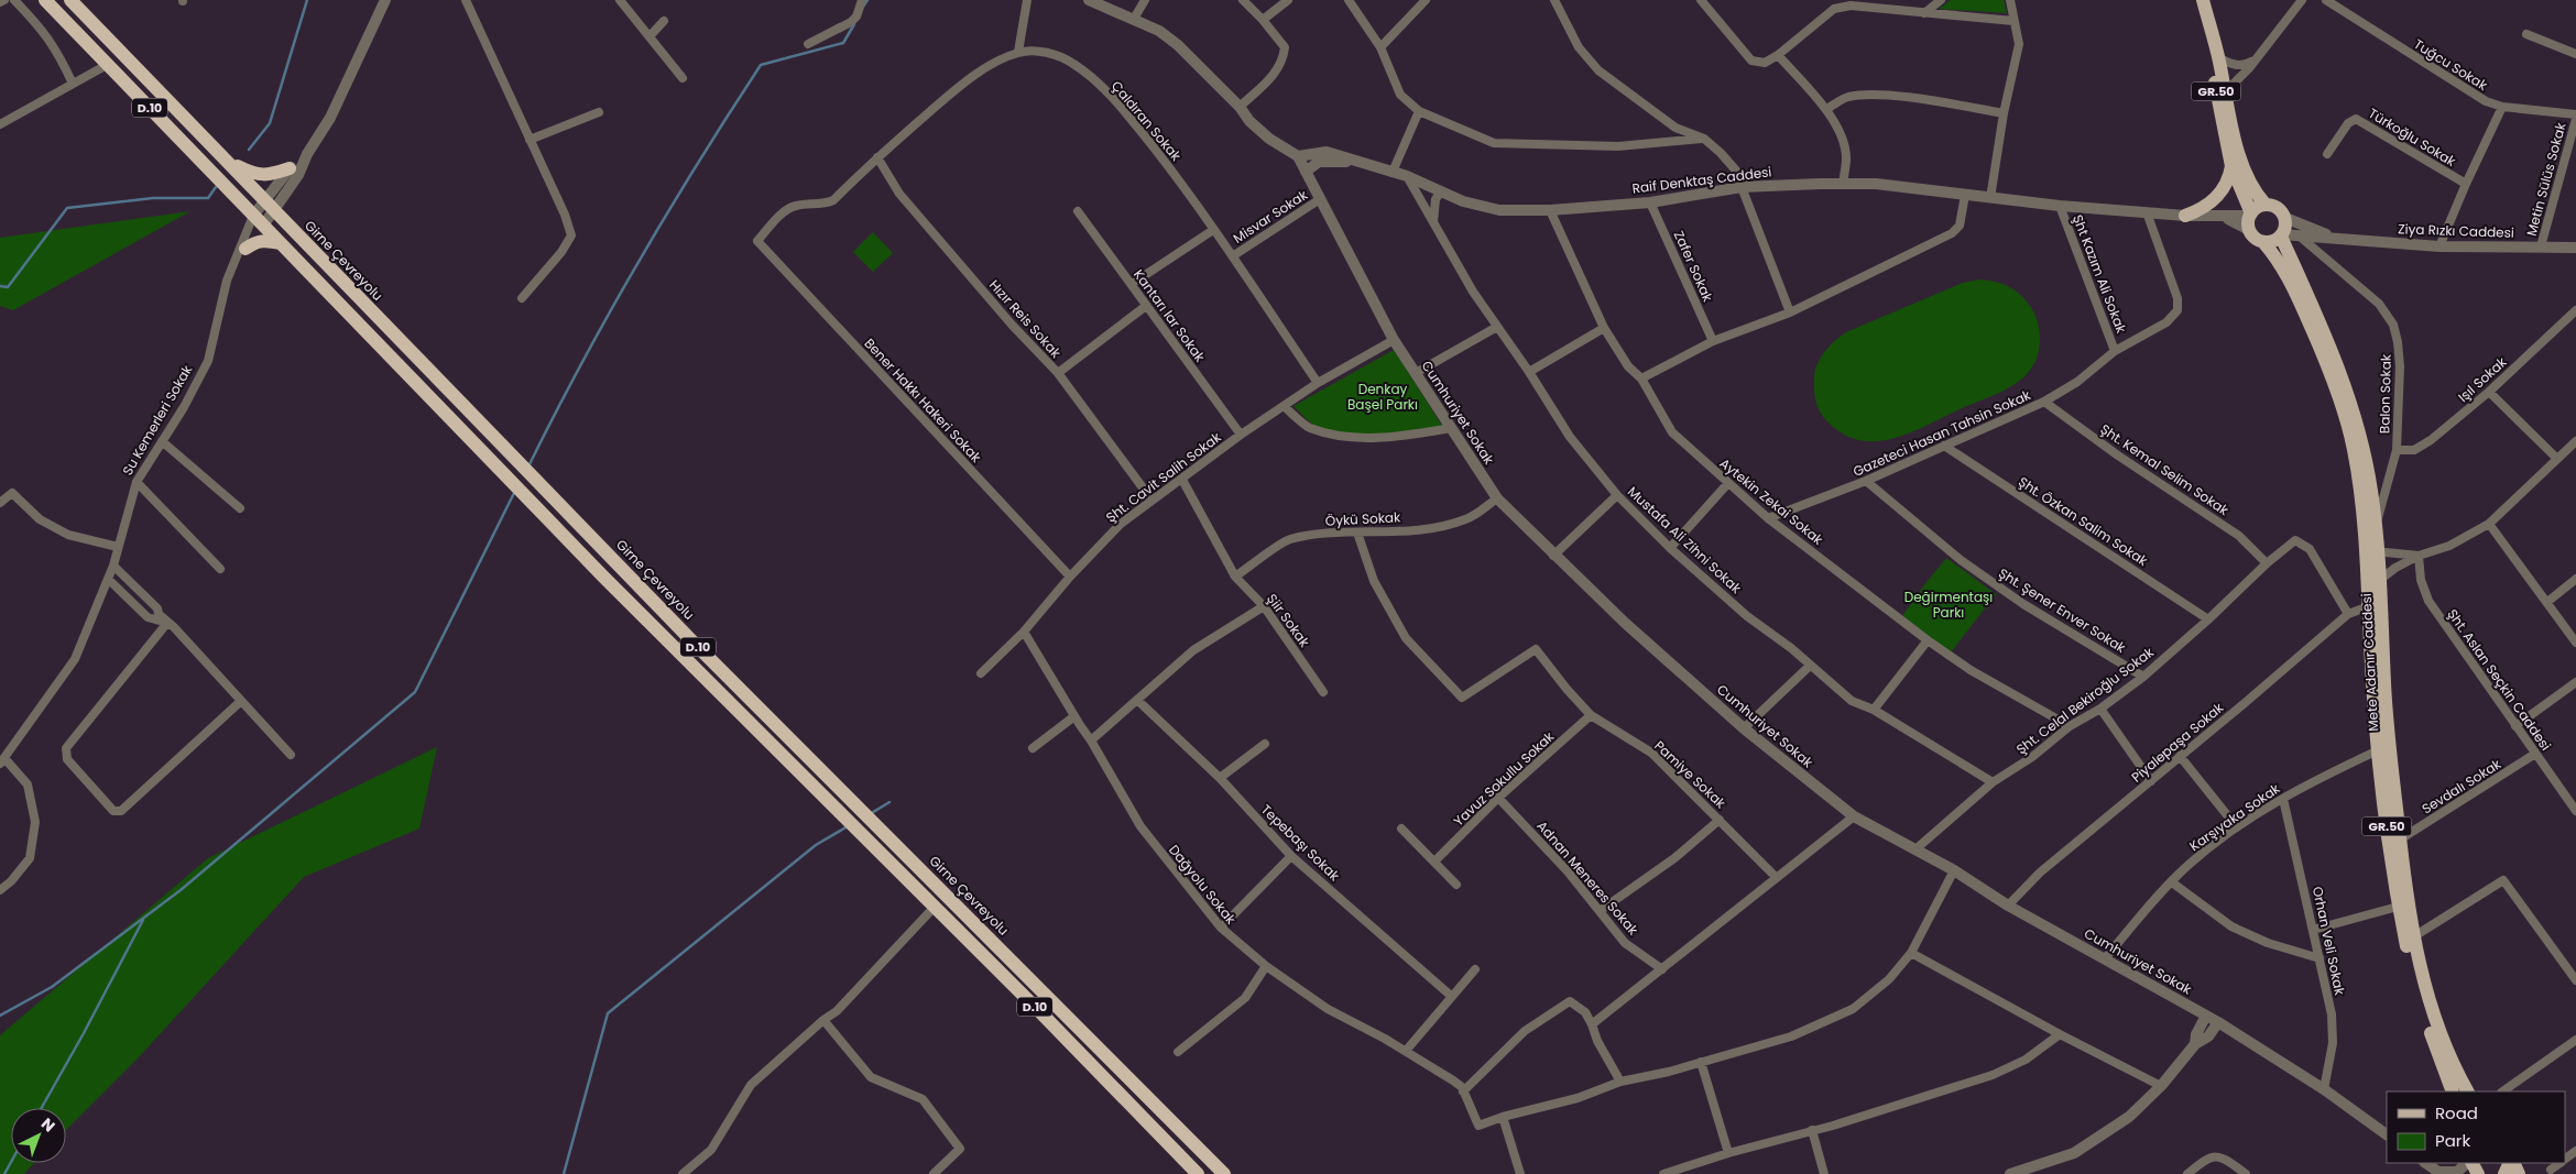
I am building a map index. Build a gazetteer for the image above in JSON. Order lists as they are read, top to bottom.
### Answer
{
  "streets": {
    "highway": ["D.10", "Girne Çevreyolu"],
    "main road": ["GR.50", "Mete Adanır Caddesi"],
    "street": [
      "Tuğcu Sokak",
      "Çaldıran Sokak",
      "Türkoğlu Sokak",
      "Metin Sülüs Sokak",
      "Raif Denktaş Caddesi",
      "Misvar Sokak",
      "Ziya Rızkı Caddesi",
      "Zafer Sokak",
      "Şht Kazım Ali Sokak",
      "Kantarı lar Sokak",
      "Hızır Reis Sokak",
      "Işıl Sokak",
      "Balon Sokak",
      "Bener Hakkı Hakeri Sokak",
      "Cumhuriyet Sokak",
      "Su Kemerleri Sokak",
      "Gazeteci Hasan Tahsin Sokak",
      "Şht. Kemal Selim Sokak",
      "Şht. Cavit Salih Sokak",
      "Aytekin Zekai Sokak",
      "Öykü Sokak",
      "Şht. Özkan Salim Sokak",
      "Mustafa Ali Zihni Sokak",
      "Şht. Şener Enver Sokak",
      "Şiir Sokak",
      "Şht. Aslan Seçkin Caddesi",
      "Şht. Celal Bekiroğlu Sokak",
      "Piyalepaşa Sokak",
      "Pamiye Sokak",
      "Yavuz Sokullu Sokak",
      "Sevdalı Sokak",
      "Karşıyaka Sokak",
      "Tepebaşı Sokak",
      "Adnan Meneres Sokak",
      "Dağyolu Sokak",
      "Orhan Veli Sokak"
    ]
  },
  "crossings": [
    ["GR.50", "Raif Denktaş Caddesi"],
    ["GR.50", "Ziya Rızkı Caddesi"],
    ["GR.50", "Mete Adanır Caddesi"],
    ["D.10", "Su Kemerleri Sokak"],
    ["Çaldıran Sokak", "Misvar Sokak"],
    ["Çaldıran Sokak", "Hızır Reis Sokak"],
    ["Çaldıran Sokak", "Bener Hakkı Hakeri Sokak"],
    ["Çaldıran Sokak", "Şht. Cavit Salih Sokak"],
    ["Metin Sülüs Sokak", "Ziya Rızkı Caddesi"],
    ["Raif Denktaş Caddesi", "Ziya Rızkı Caddesi"],
    ["Raif Denktaş Caddesi", "Zafer Sokak"],
    ["Raif Denktaş Caddesi", "Şht Kazım Ali Sokak"],
    ["Raif Denktaş Caddesi", "Cumhuriyet Sokak"],
    ["Raif Denktaş Caddesi", "Gazeteci Hasan Tahsin Sokak"],
    ["Raif Denktaş Caddesi", "Aytekin Zekai Sokak"],
    ["Raif Denktaş Caddesi", "Mustafa Ali Zihni Sokak"],
    ["Raif Denktaş Caddesi", "Mete Adanır Caddesi"],
    ["Misvar Sokak", "Cumhuriyet Sokak"],
    ["Ziya Rızkı Caddesi", "Balon Sokak"],
    ["Ziya Rızkı Caddesi", "Mete Adanır Caddesi"],
    ["Şht Kazım Ali Sokak", "Gazeteci Hasan Tahsin Sokak"],
    ["Kantarı lar Sokak", "Şht. Cavit Salih Sokak"],
    ["Hızır Reis Sokak", "Şht. Cavit Salih Sokak"],
    ["Işıl Sokak", "Balon Sokak"],
    ["Balon Sokak", "Mete Adanır Caddesi"],
    ["Bener Hakkı Hakeri Sokak", "Şht. Cavit Salih Sokak"],
    ["Cumhuriyet Sokak", "Şht. Cavit Salih Sokak"],
    ["Cumhuriyet Sokak", "Öykü Sokak"],
    ["Cumhuriyet Sokak", "Şht. Celal Bekiroğlu Sokak"],
    ["Cumhuriyet Sokak", "Piyalepaşa Sokak"],
    ["Cumhuriyet Sokak", "Karşıyaka Sokak"],
    ["Cumhuriyet Sokak", "Orhan Veli Sokak"],
    ["Gazeteci Hasan Tahsin Sokak", "Şht. Kemal Selim Sokak"],
    ["Gazeteci Hasan Tahsin Sokak", "Aytekin Zekai Sokak"],
    ["Gazeteci Hasan Tahsin Sokak", "Şht. Özkan Salim Sokak"],
    ["Gazeteci Hasan Tahsin Sokak", "Şht. Şener Enver Sokak"],
    ["Şht. Kemal Selim Sokak", "Şht. Celal Bekiroğlu Sokak"],
    ["Şht. Cavit Salih Sokak", "Şiir Sokak"],
    ["Şht. Cavit Salih Sokak", "Dağyolu Sokak"],
    ["Aytekin Zekai Sokak", "Şht. Celal Bekiroğlu Sokak"],
    ["Öykü Sokak", "Şiir Sokak"],
    ["Öykü Sokak", "Pamiye Sokak"],
    ["Şht. Özkan Salim Sokak", "Şht. Celal Bekiroğlu Sokak"],
    ["Mustafa Ali Zihni Sokak", "Şht. Celal Bekiroğlu Sokak"],
    ["Şht. Şener Enver Sokak", "Şht. Celal Bekiroğlu Sokak"],
    ["Mete Adanır Caddesi", "Piyalepaşa Sokak"],
    ["Mete Adanır Caddesi", "Sevdalı Sokak"],
    ["Mete Adanır Caddesi", "Karşıyaka Sokak"],
    ["Şht. Aslan Seçkin Caddesi", "Sevdalı Sokak"],
    ["Şht. Celal Bekiroğlu Sokak", "Piyalepaşa Sokak"],
    ["Pamiye Sokak", "Yavuz Sokullu Sokak"],
    ["Yavuz Sokullu Sokak", "Adnan Meneres Sokak"],
    ["Karşıyaka Sokak", "Orhan Veli Sokak"]
  ],
  "parks": ["Denkay Başel Parkı", "Değirmentaşı Parkı"],
  "legend": ["Road", "Park"],
  "north": "top right"
}
